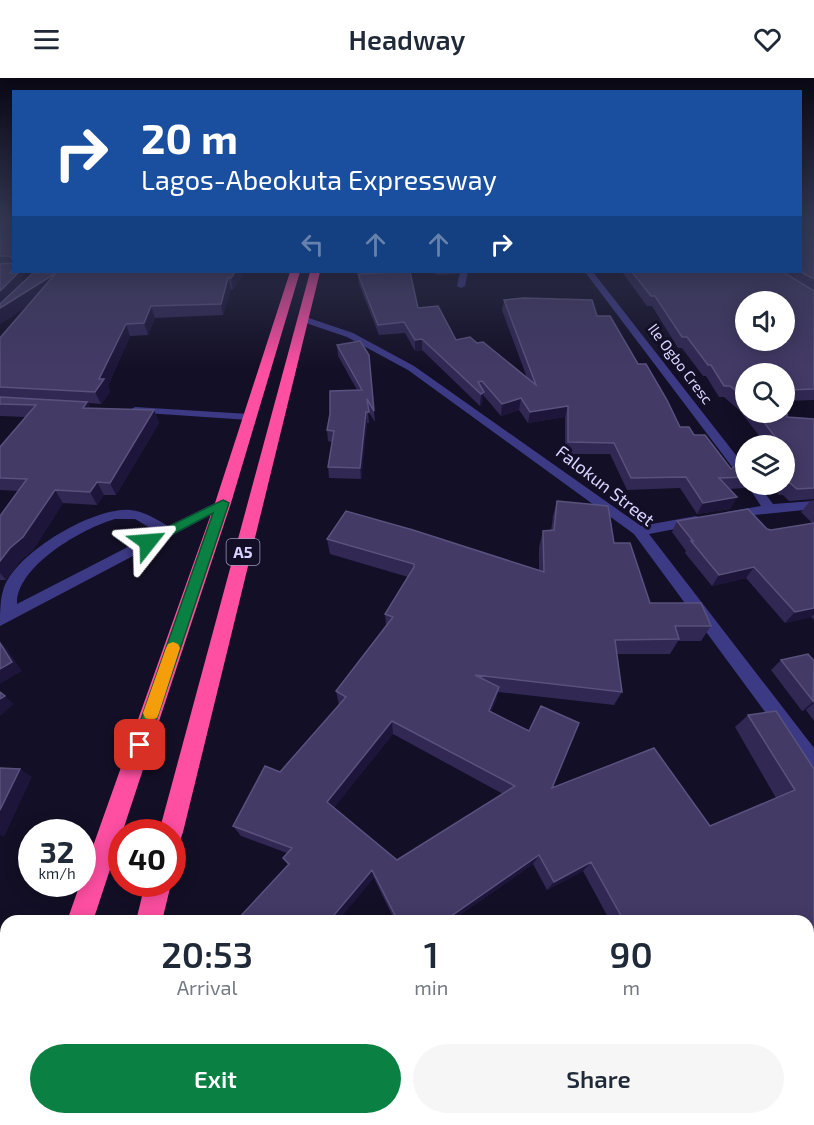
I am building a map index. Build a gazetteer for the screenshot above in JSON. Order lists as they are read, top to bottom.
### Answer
{
  "streets": {
    "highway": ["A5"],
    "street": ["Ile Ogbo Cresc", "Falokun Street"]
  },
  "crossings": [
    ["Falokun Street", "A5"]
  ],
  "page": {
    "header": "Headway",
    "turn": ["20 m", "Lagos-Abeokuta Expressway"],
    "speed": "32 km/h",
    "limit": "40",
    "eta": [
      "20:53",
      "Arrival",
      "1",
      "min",
      "90",
      "m"
    ],
    "buttons": ["Exit", "Share"]
  }
}
